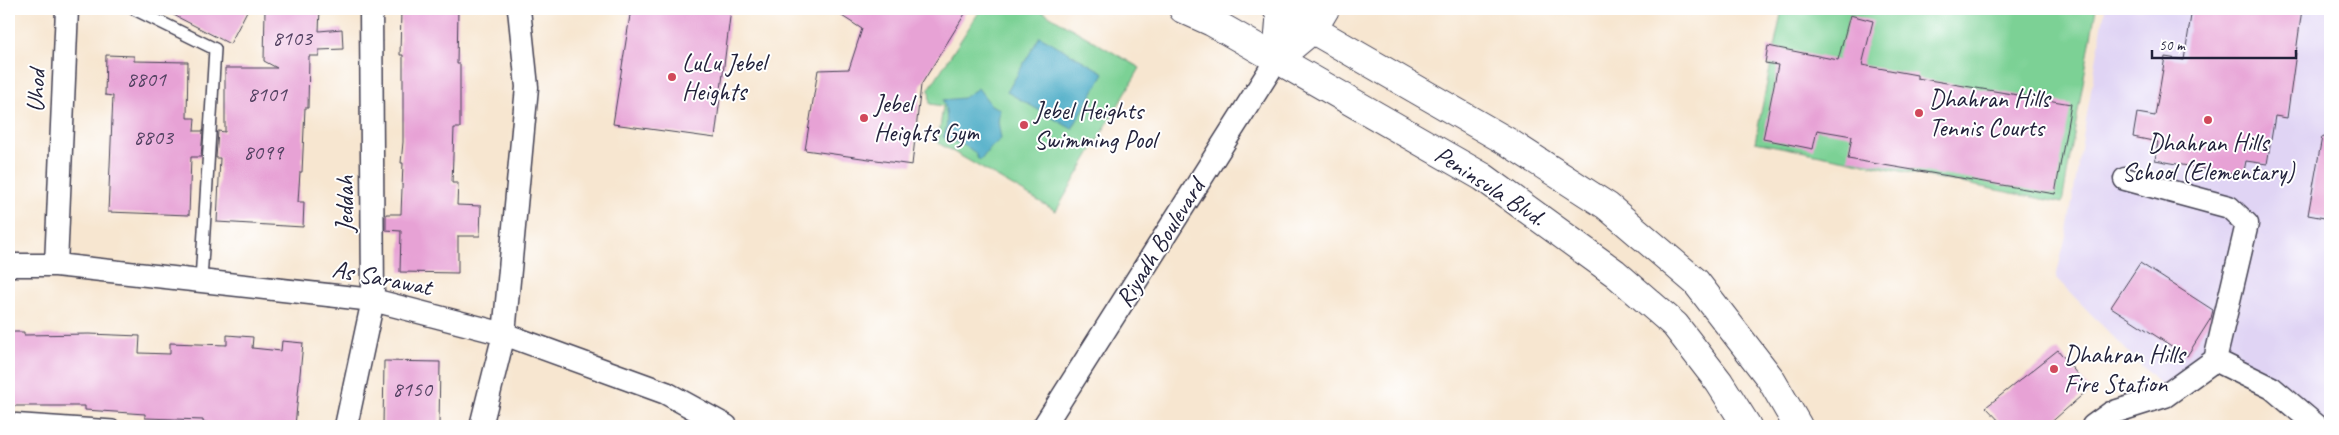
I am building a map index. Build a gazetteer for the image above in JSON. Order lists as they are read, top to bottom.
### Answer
{
  "streets": {
    "main road": ["Peninsula Blvd.", "Riyadh Boulevard"],
    "street": ["Uhod", "Jeddah", "As Sarawat"]
  },
  "crossings": [
    ["Uhod", "As Sarawat"],
    ["Peninsula Blvd.", "Riyadh Boulevard"],
    ["Jeddah", "As Sarawat"]
  ],
  "places": [
    "LuLu Jebel Heights",
    "Dhahran Hills Tennis Courts",
    "Jebel Heights Gym",
    "Dhahran Hills School (Elementary)",
    "Jebel Heights Swimming Pool",
    "Dhahran Hills Fire Station"
  ],
  "house_numbers": [
    "8103",
    "8801",
    "8101",
    "8803",
    "8099",
    "8150"
  ],
  "scale_bar": "50 m"
}
